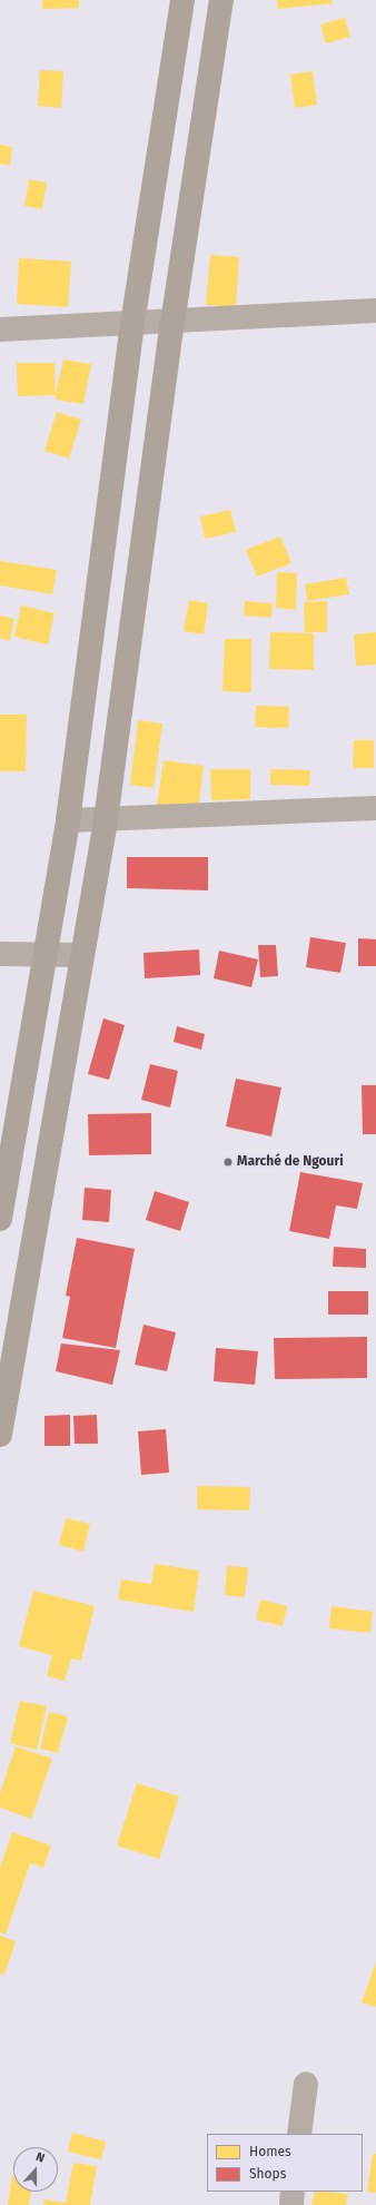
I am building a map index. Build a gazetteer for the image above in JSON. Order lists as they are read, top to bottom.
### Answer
{
  "places": ["Marché de Ngouri"],
  "legend": ["Homes", "Shops"],
  "north": "top"
}
